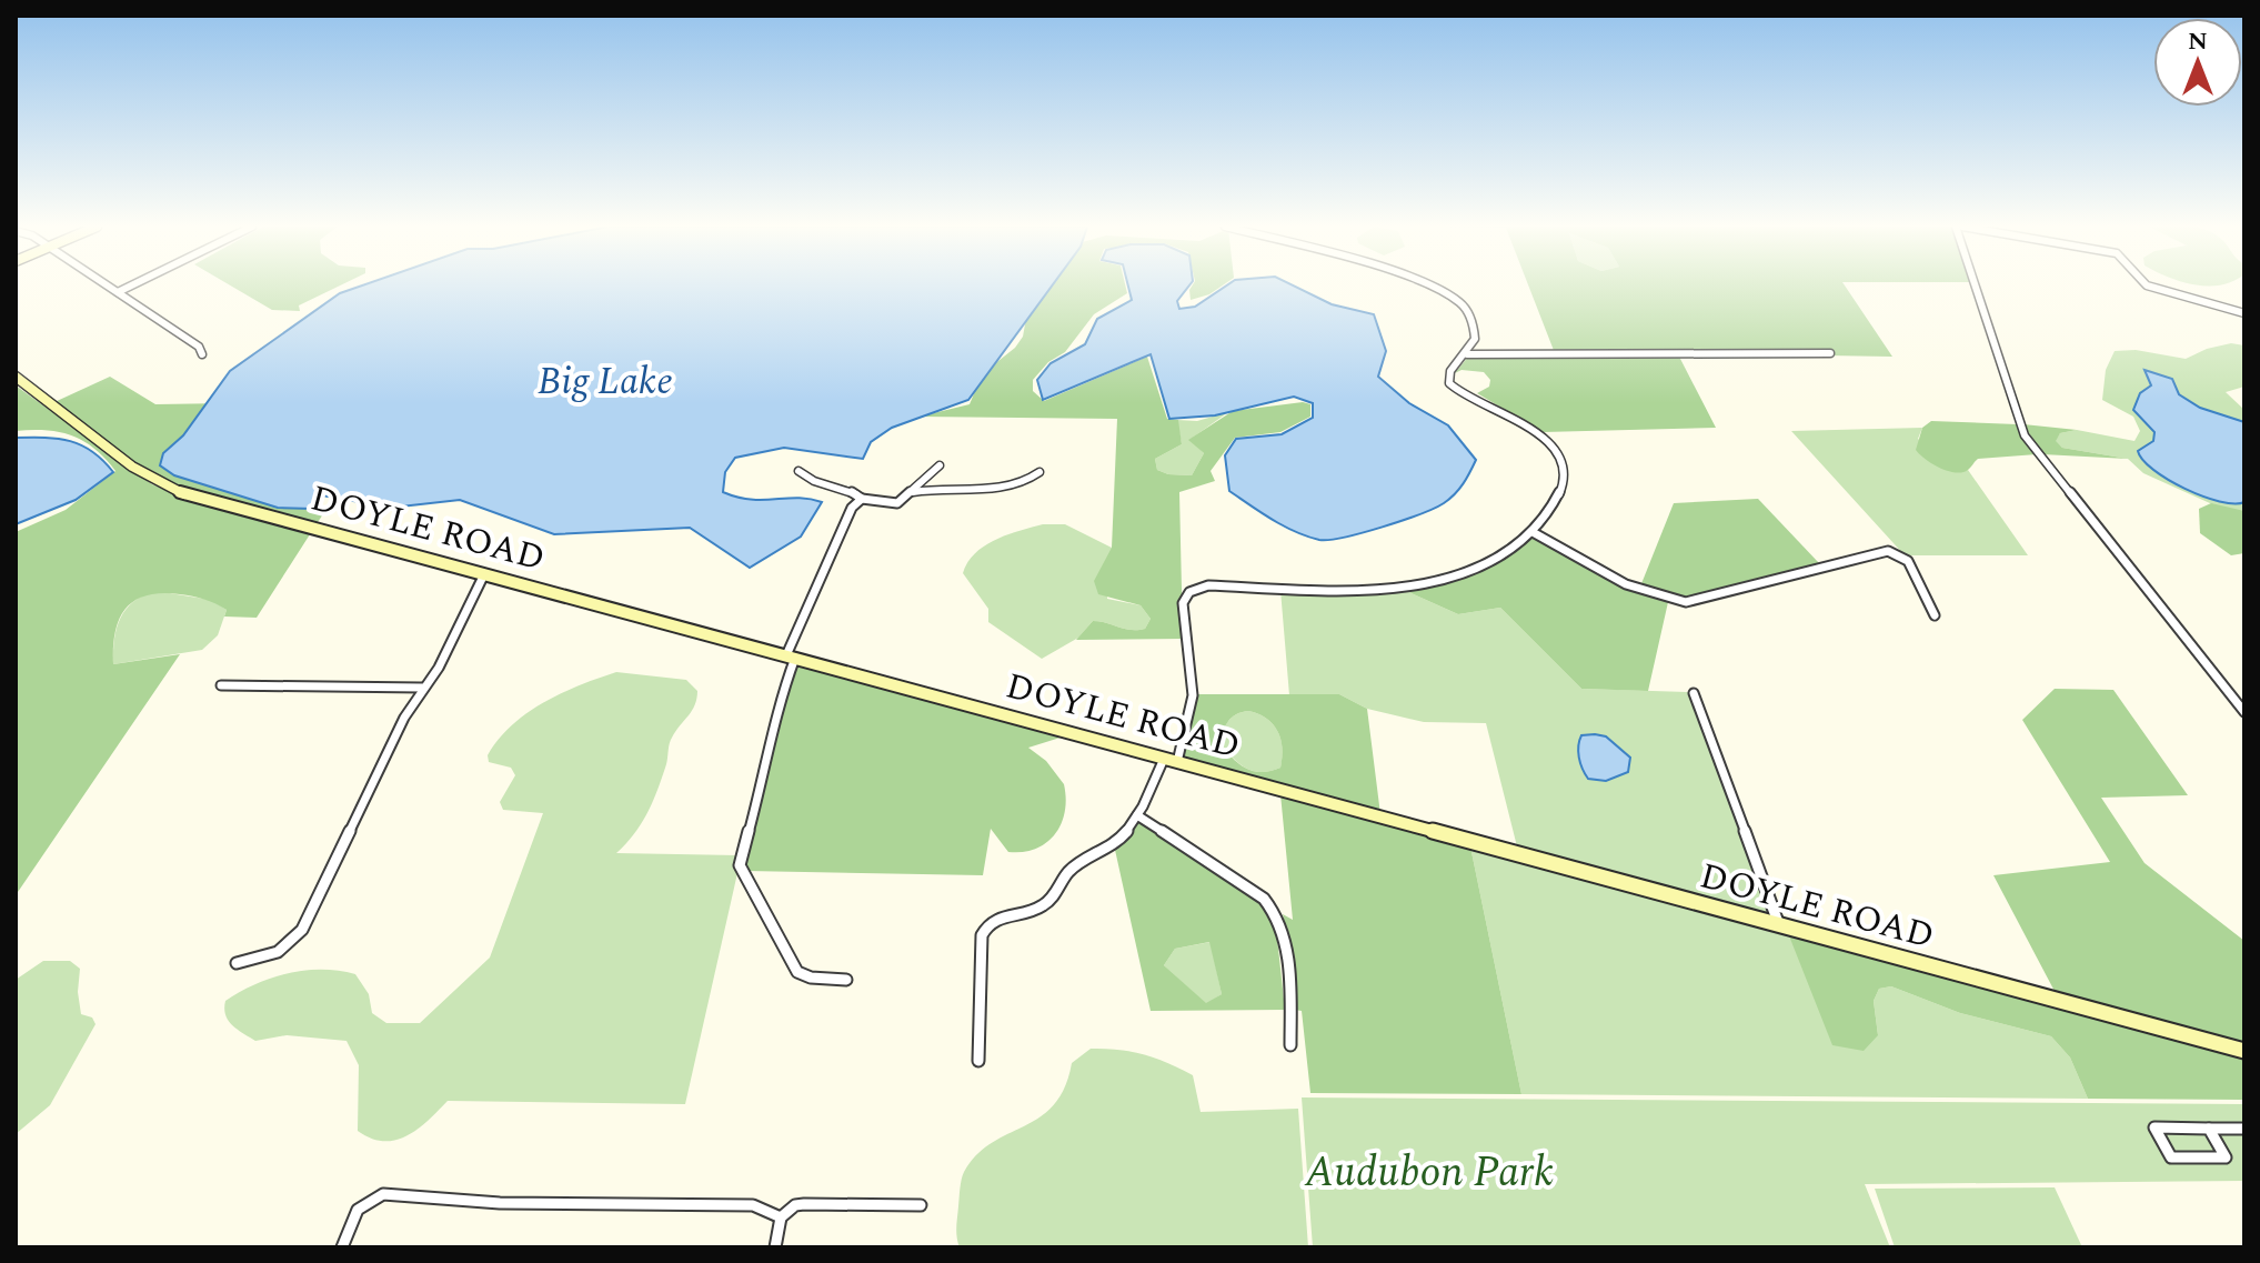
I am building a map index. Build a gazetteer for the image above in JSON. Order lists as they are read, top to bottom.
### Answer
{
  "streets": {
    "main road": ["DOYLE ROAD"]
  },
  "water": ["Big Lake"],
  "parks": ["Audubon Park"],
  "north": "top"
}
